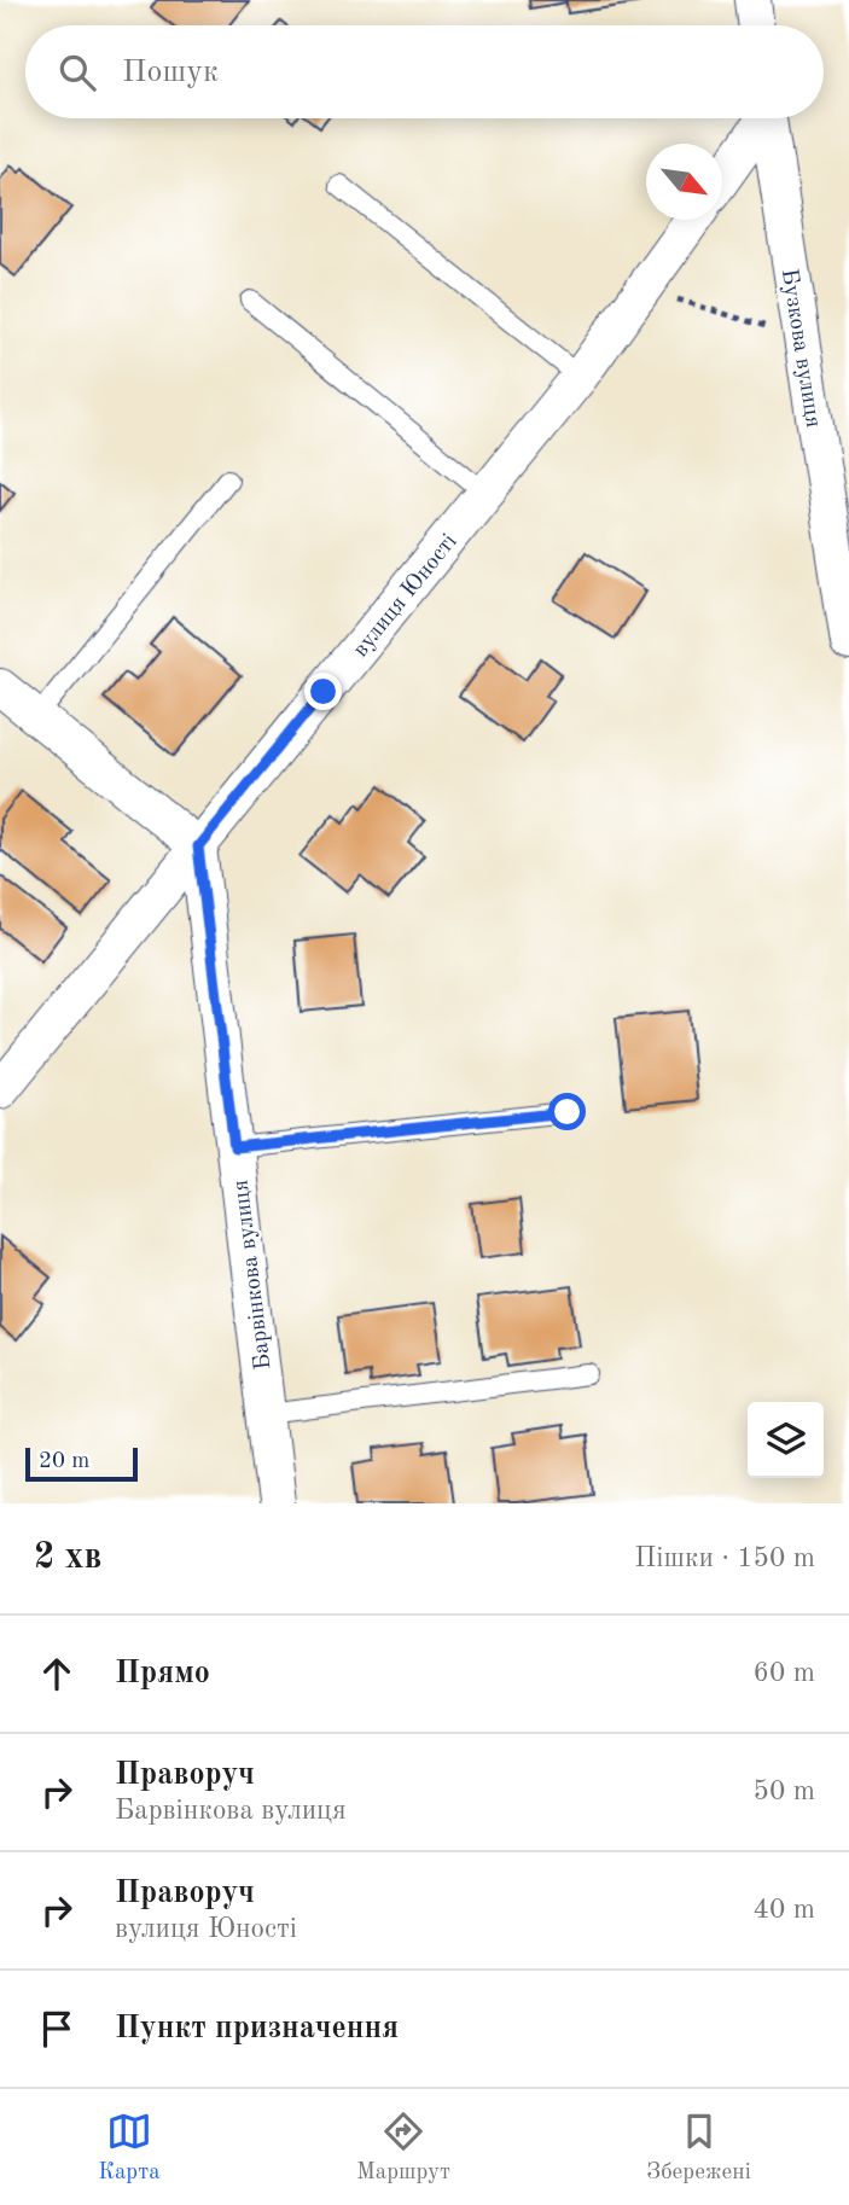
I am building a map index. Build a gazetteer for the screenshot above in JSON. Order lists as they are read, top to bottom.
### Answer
{
  "streets": {
    "street": ["Бузкова вулиця", "вулиця Юності", "Барвінкова вулиця"]
  },
  "crossings": [
    ["вулиця Юності", "Барвінкова вулиця"]
  ],
  "scale_bar": "20 m",
  "north": "bottom right",
  "page": {
    "search": "Пошук",
    "scale": "20 m",
    "heading": ["2 хв", "Пішки · 150 m"],
    "list": [
      ["Прямо", "60 m"],
      ["Праворуч", "Барвінкова вулиця", "50 m"],
      ["Праворуч", "вулиця Юності", "40 m"],
      "Пункт призначення"
    ],
    "nav": ["Карта", "Маршрут", "Збережені"]
  }
}
